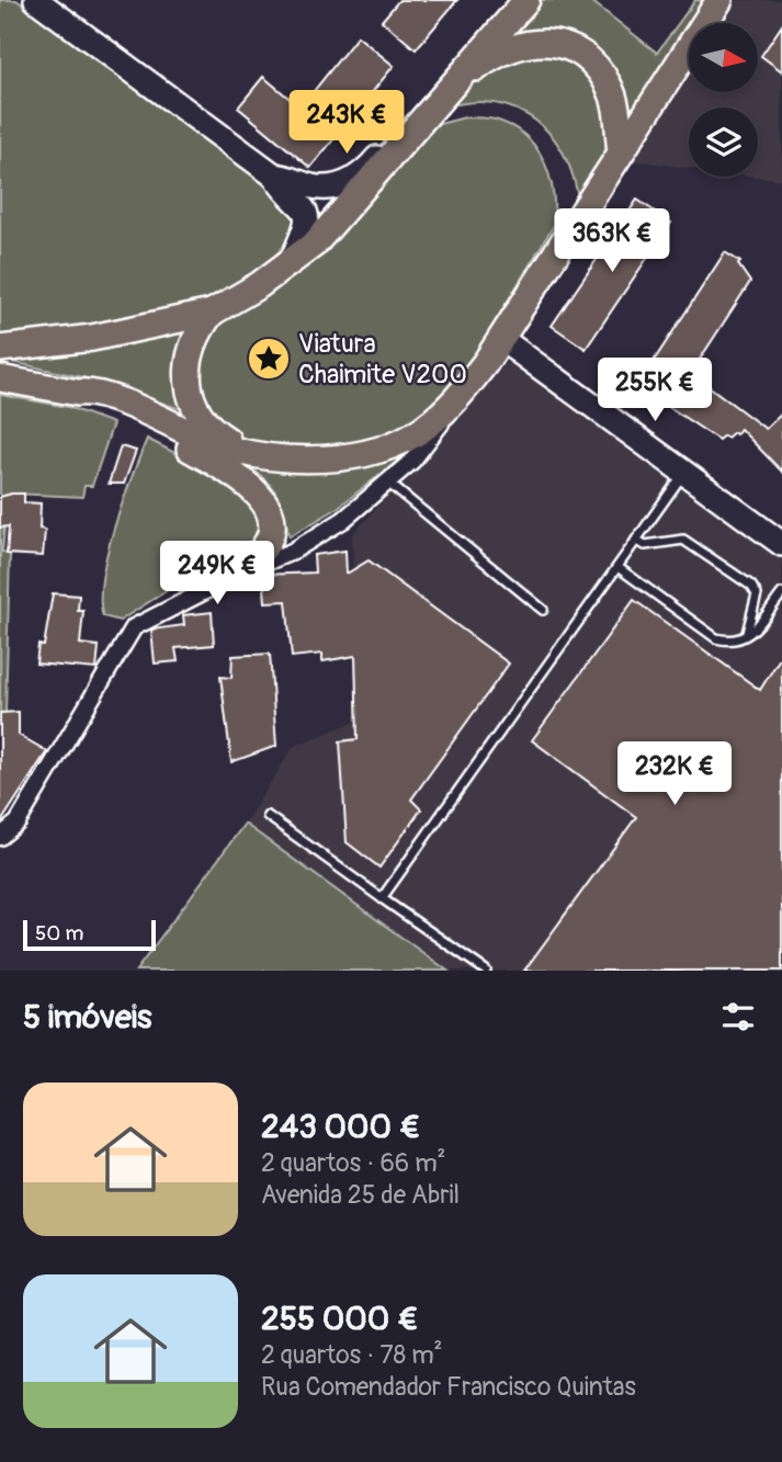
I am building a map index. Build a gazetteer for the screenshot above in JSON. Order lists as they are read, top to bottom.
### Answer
{
  "places": {
    "place": ["Viatura Chaimite V200"]
  },
  "scale_bar": "50 m",
  "north": "right",
  "page": {
    "price": [
      "243K €",
      "363K €",
      "255K €",
      "249K €",
      "232K €"
    ],
    "scale": "50 m",
    "heading": "5 imóveis",
    "list": [
      {
        "name": "243 000 €",
        "note": "2 quartos · 66 m² · Avenida 25 de Abril"
      },
      {
        "name": "255 000 €",
        "note": "2 quartos · 78 m² · Rua Comendador Francisco Quintas"
      }
    ]
  }
}
